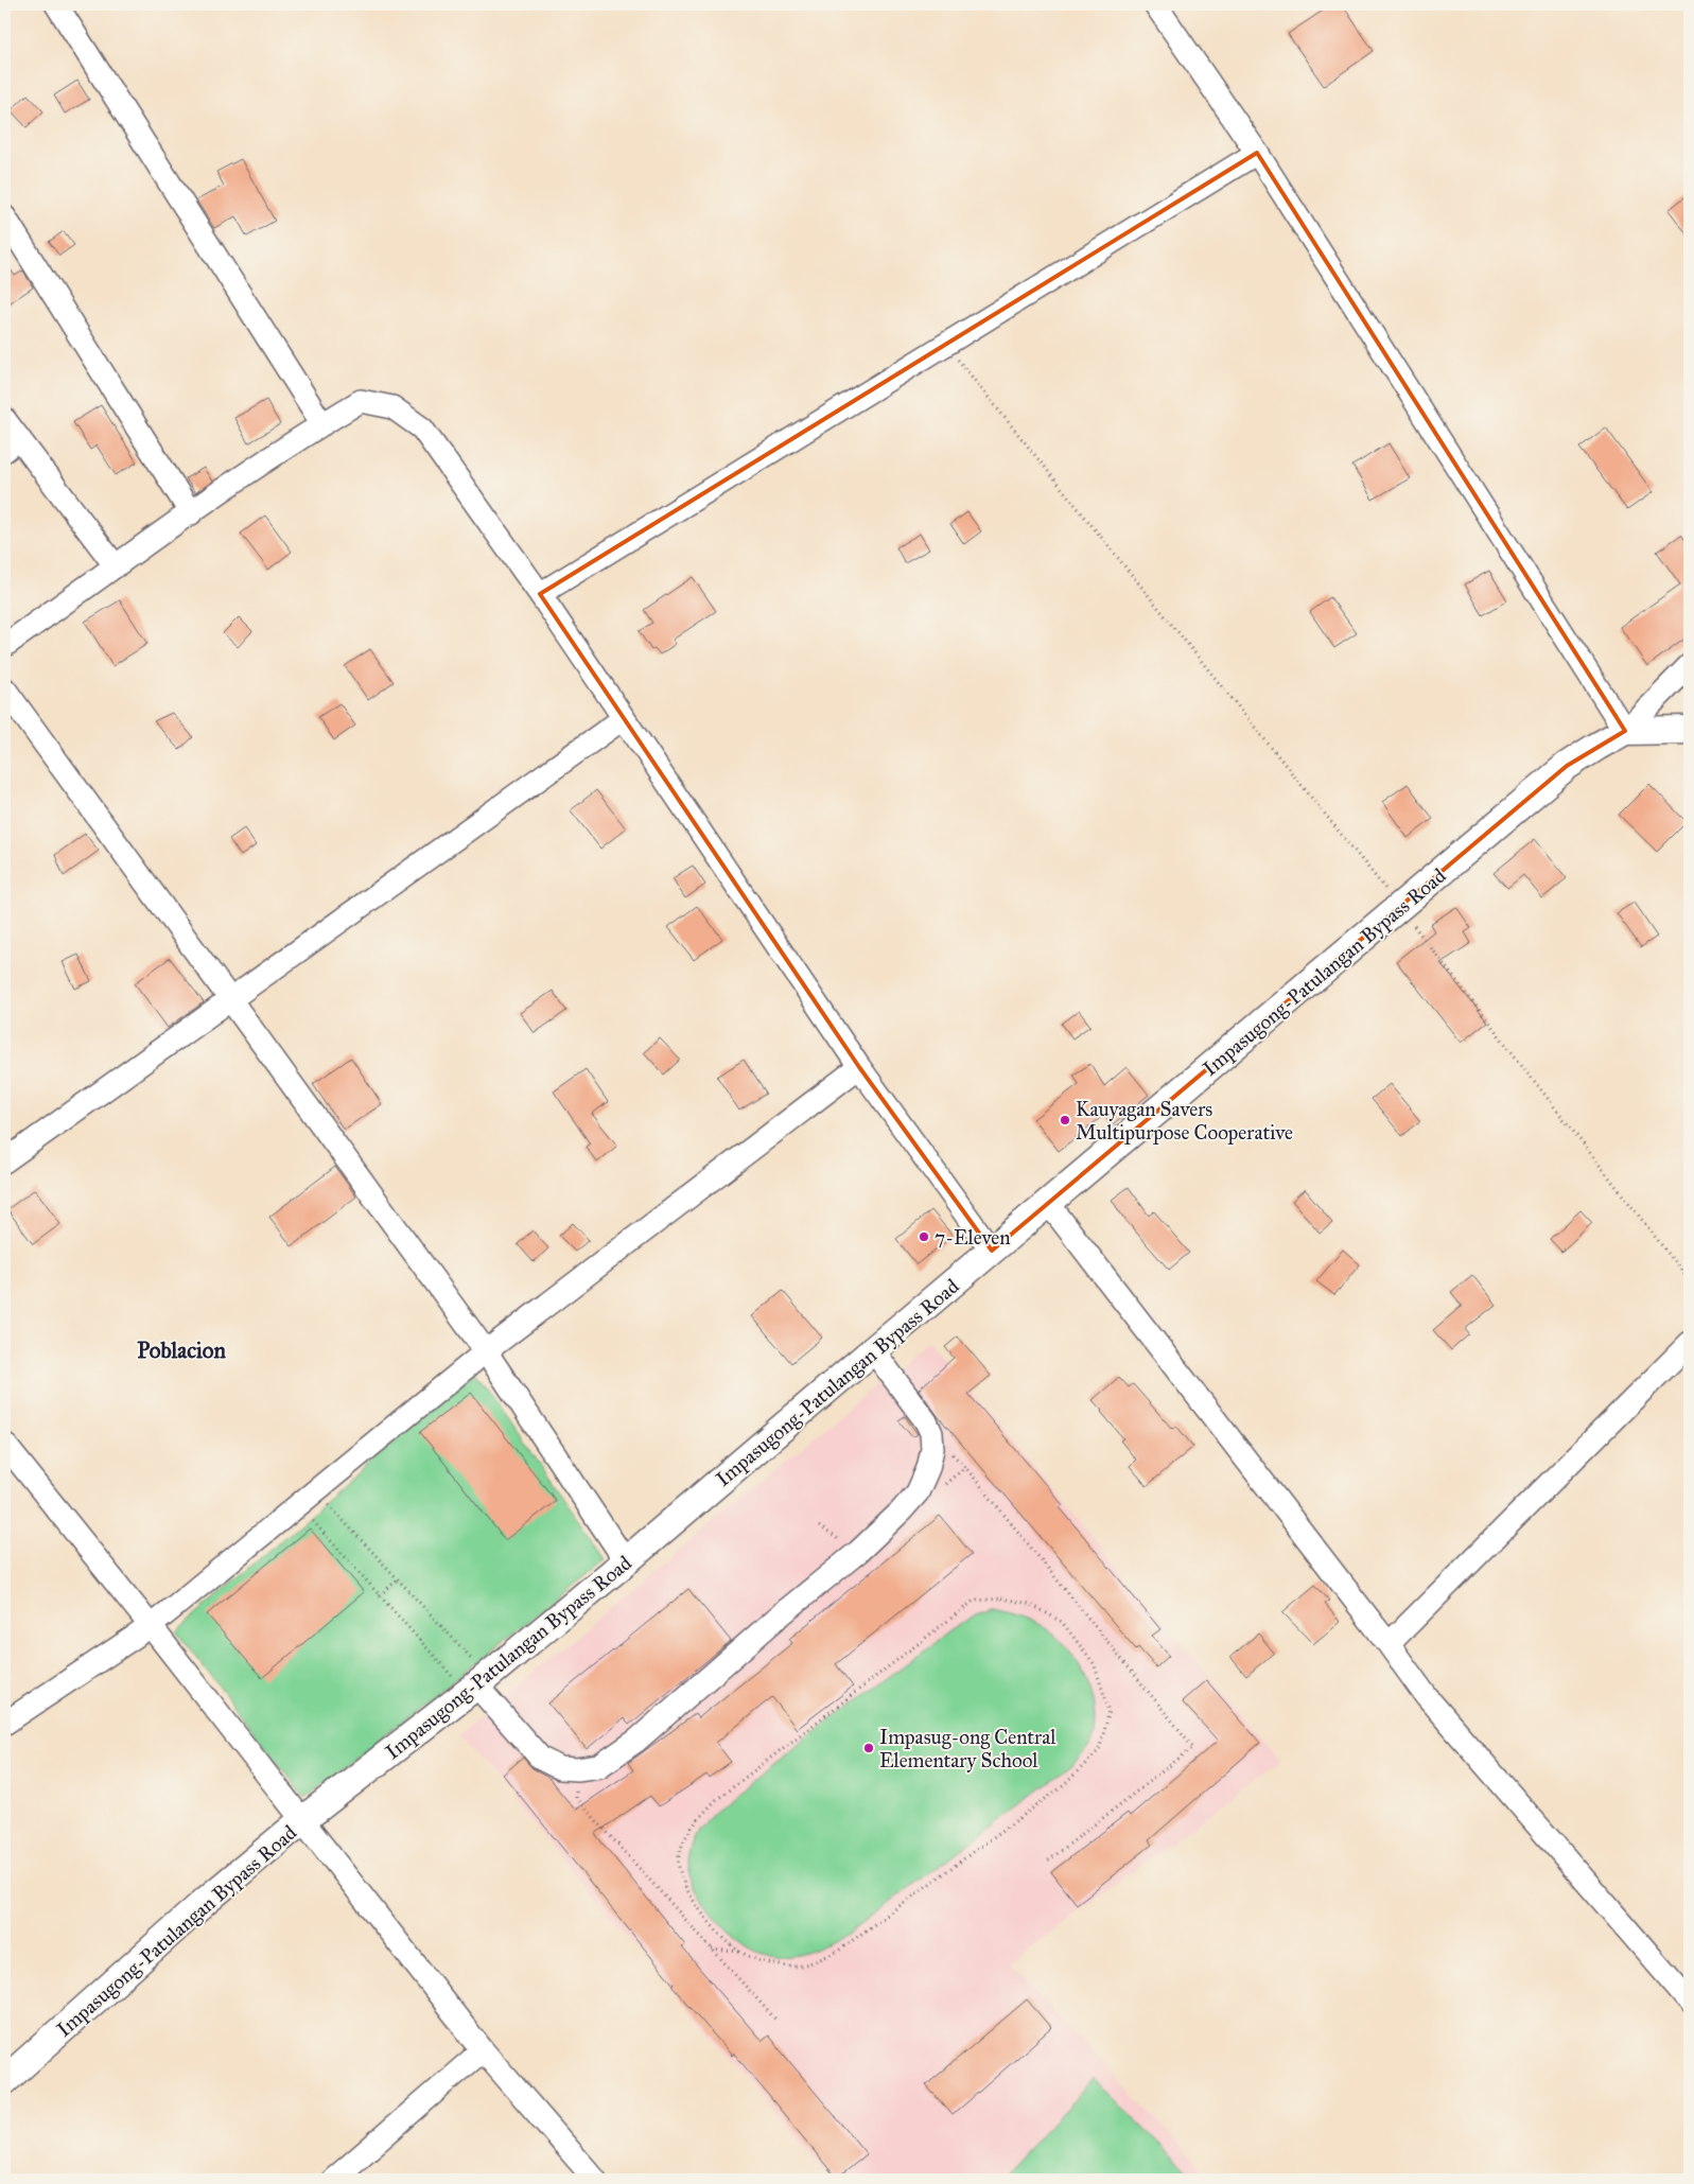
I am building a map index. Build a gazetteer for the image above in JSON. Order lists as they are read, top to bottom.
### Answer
{
  "streets": {
    "main road": ["Impasugong-Patulangan Bypass Road"]
  },
  "districts": ["Poblacion"],
  "places": ["Kauyagan Savers Multipurpose Cooperative", "7-Eleven", "Impasug-ong Central Elementary School"]
}
